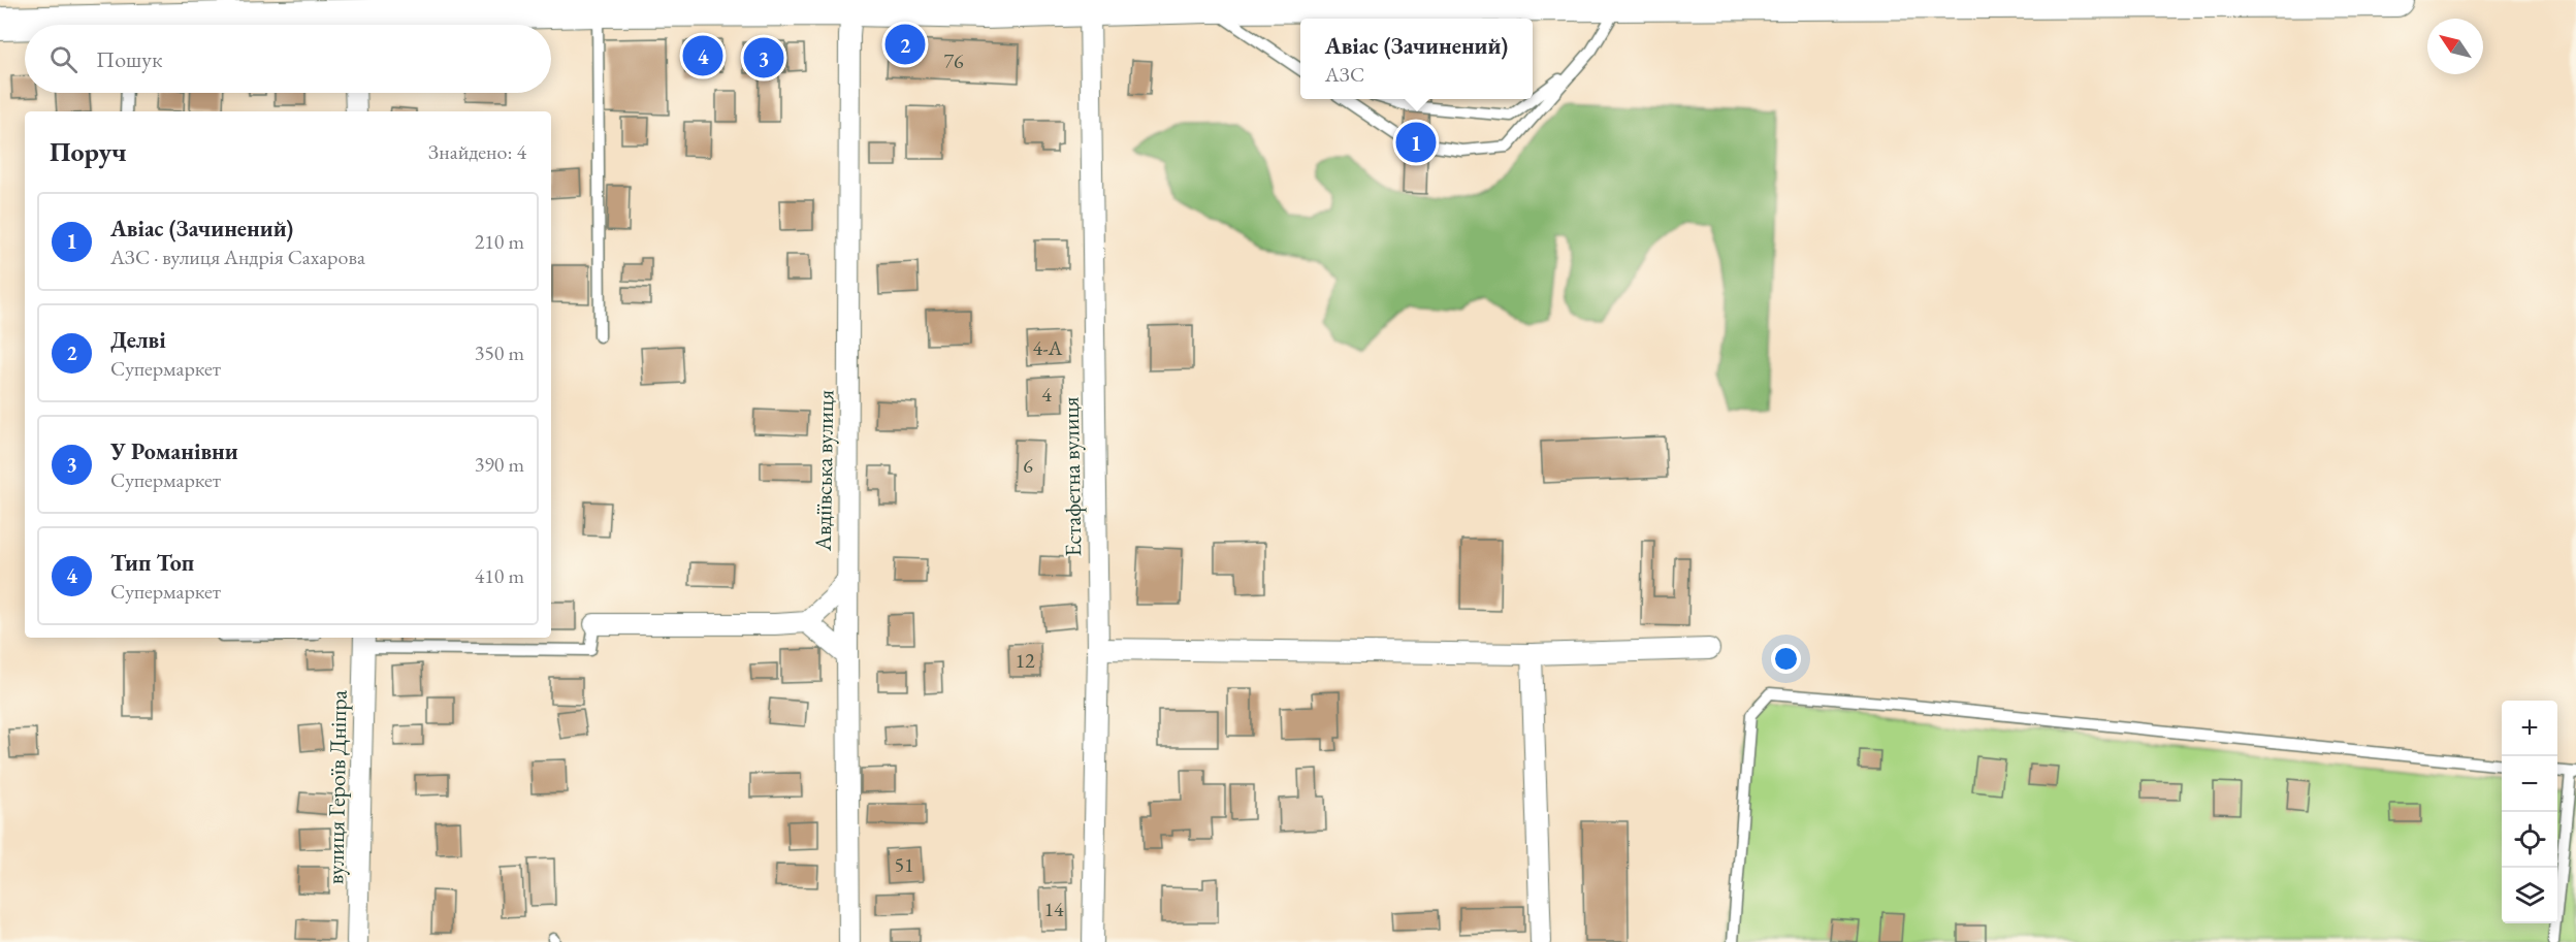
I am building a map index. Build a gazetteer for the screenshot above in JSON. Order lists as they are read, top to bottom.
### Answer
{
  "streets": {
    "street": ["Авдіївська вулиця", "Естафетна вулиця", "вулиця Героїв Дніпра"]
  },
  "house_numbers": [
    "76",
    "4-А",
    "4",
    "6",
    "12",
    "51",
    "14"
  ],
  "north": "top left",
  "page": {
    "popup": ["Авіас (Зачинений)", "АЗС"],
    "pins": [
      "2",
      "4",
      "3",
      "1"
    ],
    "search": "Пошук",
    "heading": ["Поруч", "Знайдено: 4"],
    "list": [
      {
        "mark": "1",
        "name": "Авіас (Зачинений)",
        "note": "АЗС · вулиця Андрія Сахарова",
        "value": "210 m"
      },
      {
        "mark": "2",
        "name": "Делві",
        "note": "Супермаркет",
        "value": "350 m"
      },
      {
        "mark": "3",
        "name": "У Романівни",
        "note": "Супермаркет",
        "value": "390 m"
      },
      {
        "mark": "4",
        "name": "Тип Топ",
        "note": "Супермаркет",
        "value": "410 m"
      }
    ],
    "map_buttons": ["+", "−"]
  }
}
